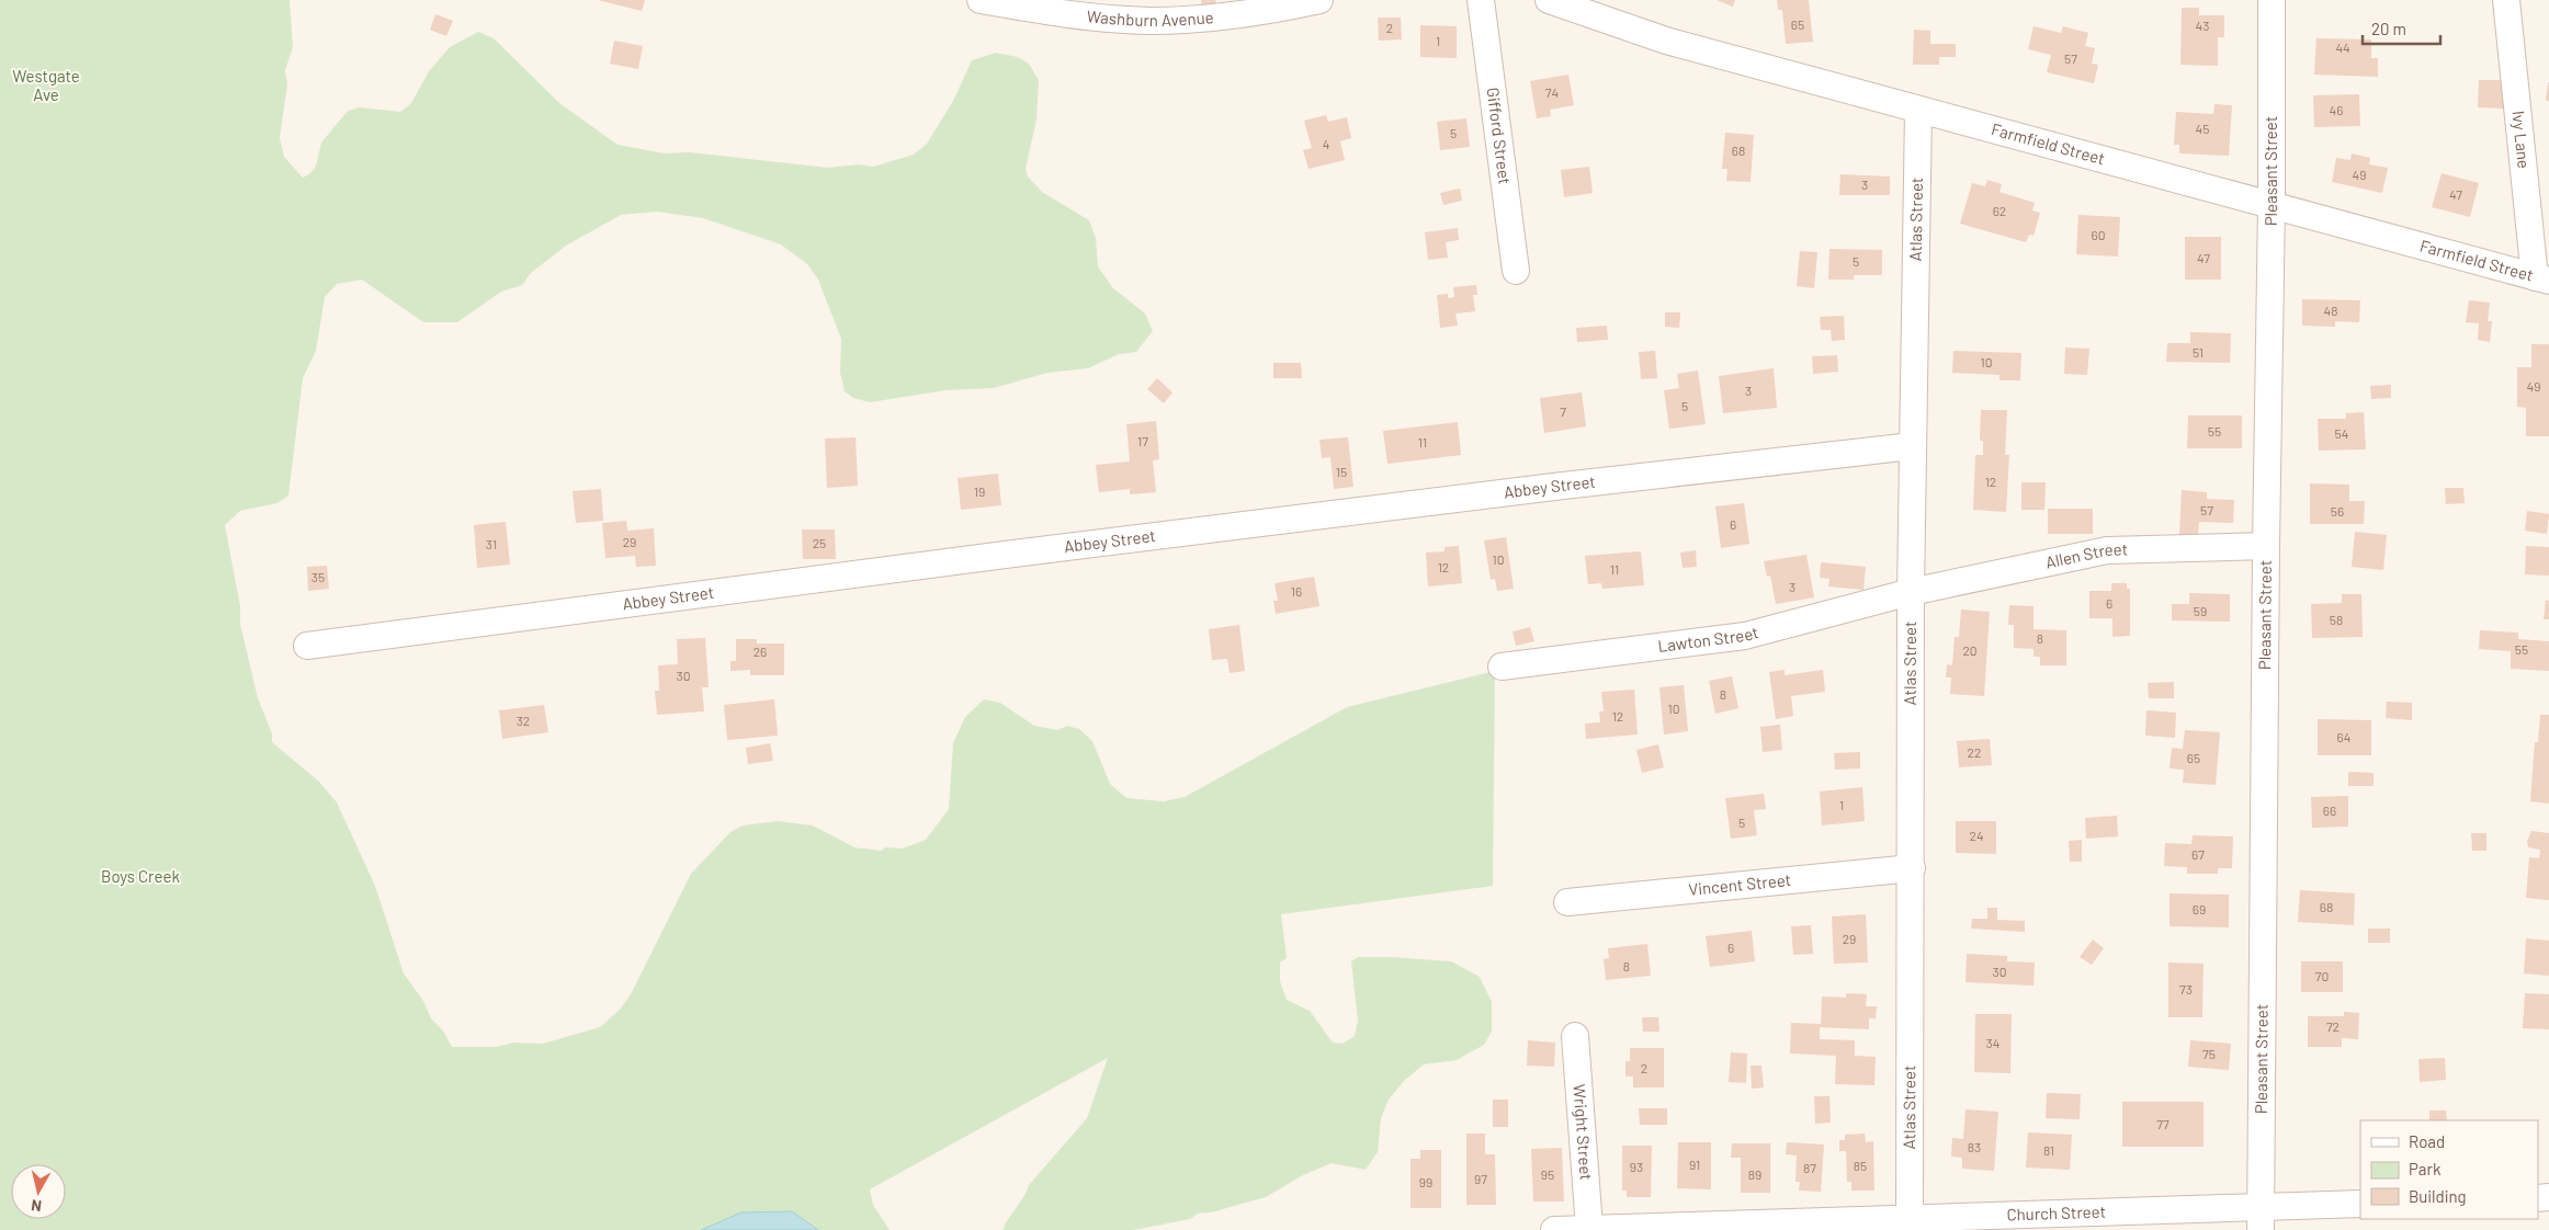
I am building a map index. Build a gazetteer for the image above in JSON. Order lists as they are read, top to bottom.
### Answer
{
  "streets": {
    "street": [
      "Washburn Avenue",
      "Gifford Street",
      "Ivy Lane",
      "Farmfield Street",
      "Pleasant Street",
      "Atlas Street",
      "Abbey Street",
      "Allen Street",
      "Lawton Street",
      "Vincent Street",
      "Wright Street",
      "Church Street"
    ]
  },
  "crossings": [
    ["Ivy Lane", "Farmfield Street"],
    ["Farmfield Street", "Pleasant Street"],
    ["Farmfield Street", "Atlas Street"],
    ["Pleasant Street", "Allen Street"],
    ["Pleasant Street", "Church Street"],
    ["Atlas Street", "Abbey Street"],
    ["Atlas Street", "Allen Street"],
    ["Atlas Street", "Lawton Street"],
    ["Atlas Street", "Vincent Street"],
    ["Atlas Street", "Church Street"],
    ["Allen Street", "Lawton Street"],
    ["Wright Street", "Church Street"]
  ],
  "parks": ["Westgate Ave", "Boys Creek"],
  "house_numbers": [
    "65",
    "43",
    "2",
    "1",
    "44",
    "57",
    "74",
    "46",
    "45",
    "5",
    "4",
    "68",
    "49",
    "3",
    "47",
    "62",
    "60",
    "47",
    "5",
    "48",
    "51",
    "10",
    "49",
    "3",
    "5",
    "7",
    "55",
    "54",
    "17",
    "11",
    "15",
    "12",
    "19",
    "57",
    "56",
    "6",
    "29",
    "25",
    "31",
    "10",
    "12",
    "11",
    "35",
    "3",
    "16",
    "6",
    "59",
    "58",
    "8",
    "55",
    "20",
    "26",
    "30",
    "8",
    "10",
    "12",
    "32",
    "64",
    "22",
    "65",
    "1",
    "66",
    "5",
    "24",
    "67",
    "68",
    "69",
    "29",
    "6",
    "8",
    "30",
    "70",
    "73",
    "72",
    "34",
    "75",
    "2",
    "77",
    "83",
    "81",
    "91",
    "85",
    "93",
    "87",
    "95",
    "89",
    "97",
    "99"
  ],
  "legend": ["Road", "Park", "Building"],
  "scale_bar": "20 m",
  "north": "bottom"
}
